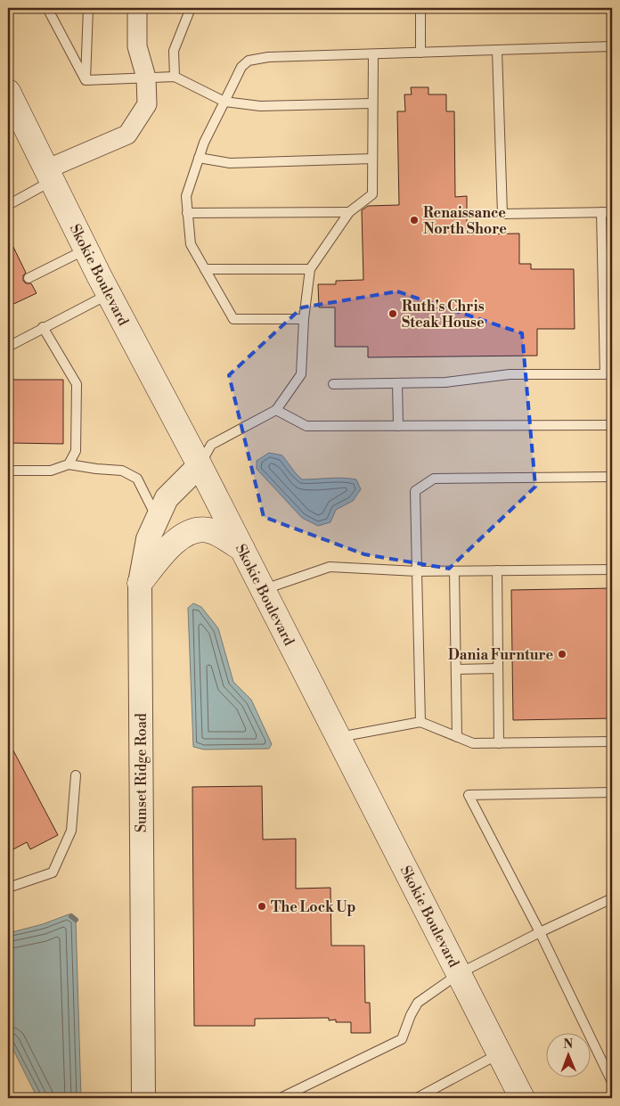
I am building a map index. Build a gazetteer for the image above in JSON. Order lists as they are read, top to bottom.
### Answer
{
  "streets": {
    "main road": ["Skokie Boulevard"],
    "street": ["Sunset Ridge Road"]
  },
  "crossings": [
    ["Skokie Boulevard", "Sunset Ridge Road"]
  ],
  "places": [
    "Renaissance North Shore",
    "Ruth's Chris Steak House",
    "Dania Furnture",
    "The Lock Up"
  ],
  "north": "top"
}
